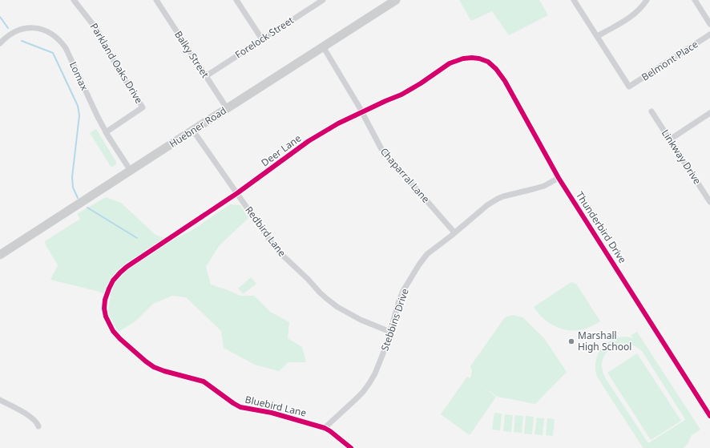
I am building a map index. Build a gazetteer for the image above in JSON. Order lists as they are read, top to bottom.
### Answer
{
  "streets": {
    "main road": ["Huebner Road"],
    "street": [
      "Forelock Street",
      "Balky Street",
      "Belmont Place",
      "Parkland Oaks Drive",
      "Lomax",
      "Deer Lane",
      "Linkway Drive",
      "Chaparral Lane",
      "Thunderbird Drive",
      "Redbird Lane",
      "Stebbins Drive",
      "Bluebird Lane"
    ]
  },
  "crossings": [
    ["Forelock Street", "Balky Street"],
    ["Balky Street", "Huebner Road"],
    ["Parkland Oaks Drive", "Lomax"],
    ["Lomax", "Huebner Road"],
    ["Huebner Road", "Chaparral Lane"],
    ["Huebner Road", "Redbird Lane"],
    ["Deer Lane", "Chaparral Lane"],
    ["Deer Lane", "Thunderbird Drive"],
    ["Deer Lane", "Redbird Lane"],
    ["Deer Lane", "Bluebird Lane"],
    ["Chaparral Lane", "Stebbins Drive"],
    ["Thunderbird Drive", "Stebbins Drive"],
    ["Redbird Lane", "Stebbins Drive"],
    ["Stebbins Drive", "Bluebird Lane"]
  ],
  "places": ["Marshall High School"]
}
